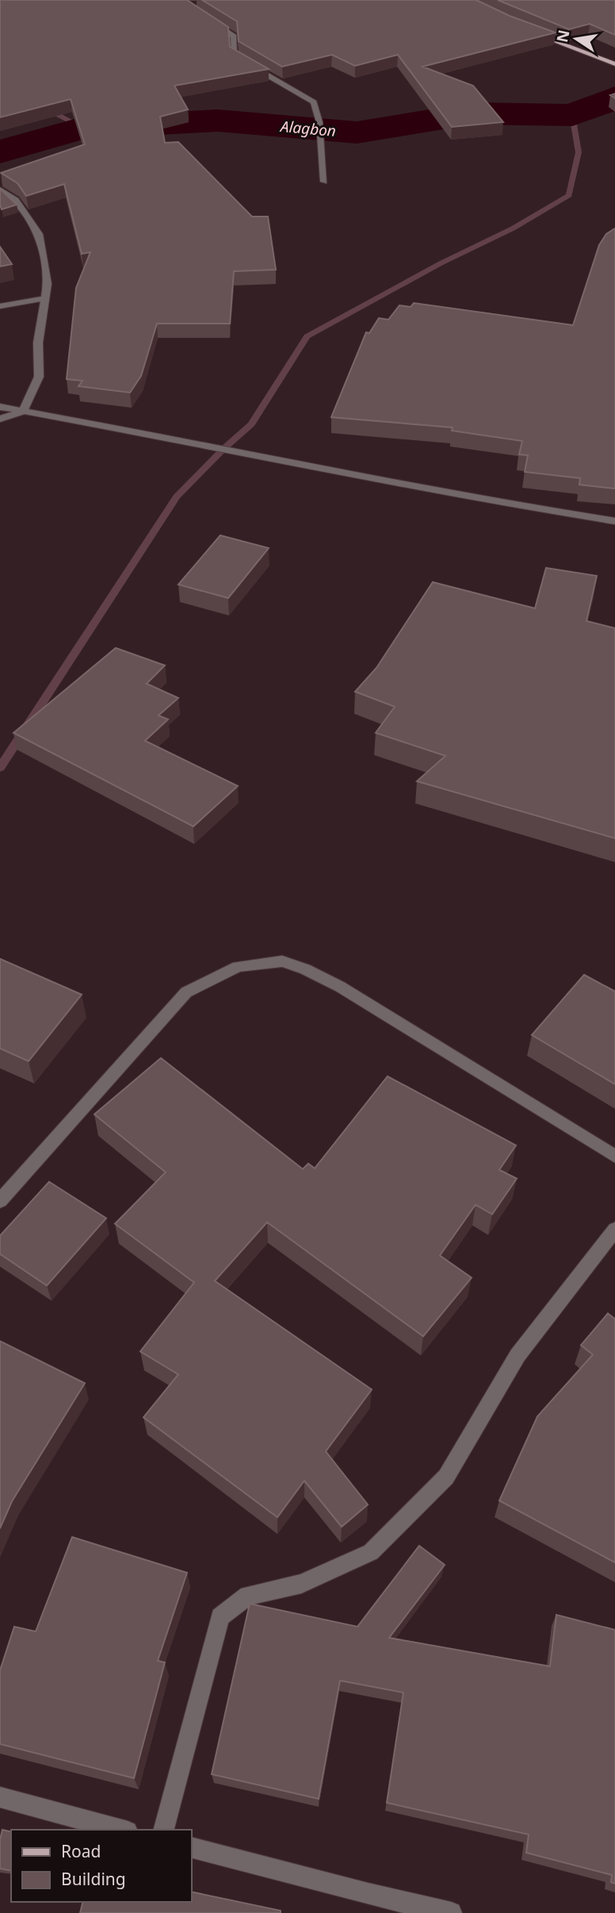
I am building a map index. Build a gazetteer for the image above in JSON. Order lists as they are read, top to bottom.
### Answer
{
  "water": ["Alagbon"],
  "legend": ["Road", "Building"],
  "north": "left"
}
